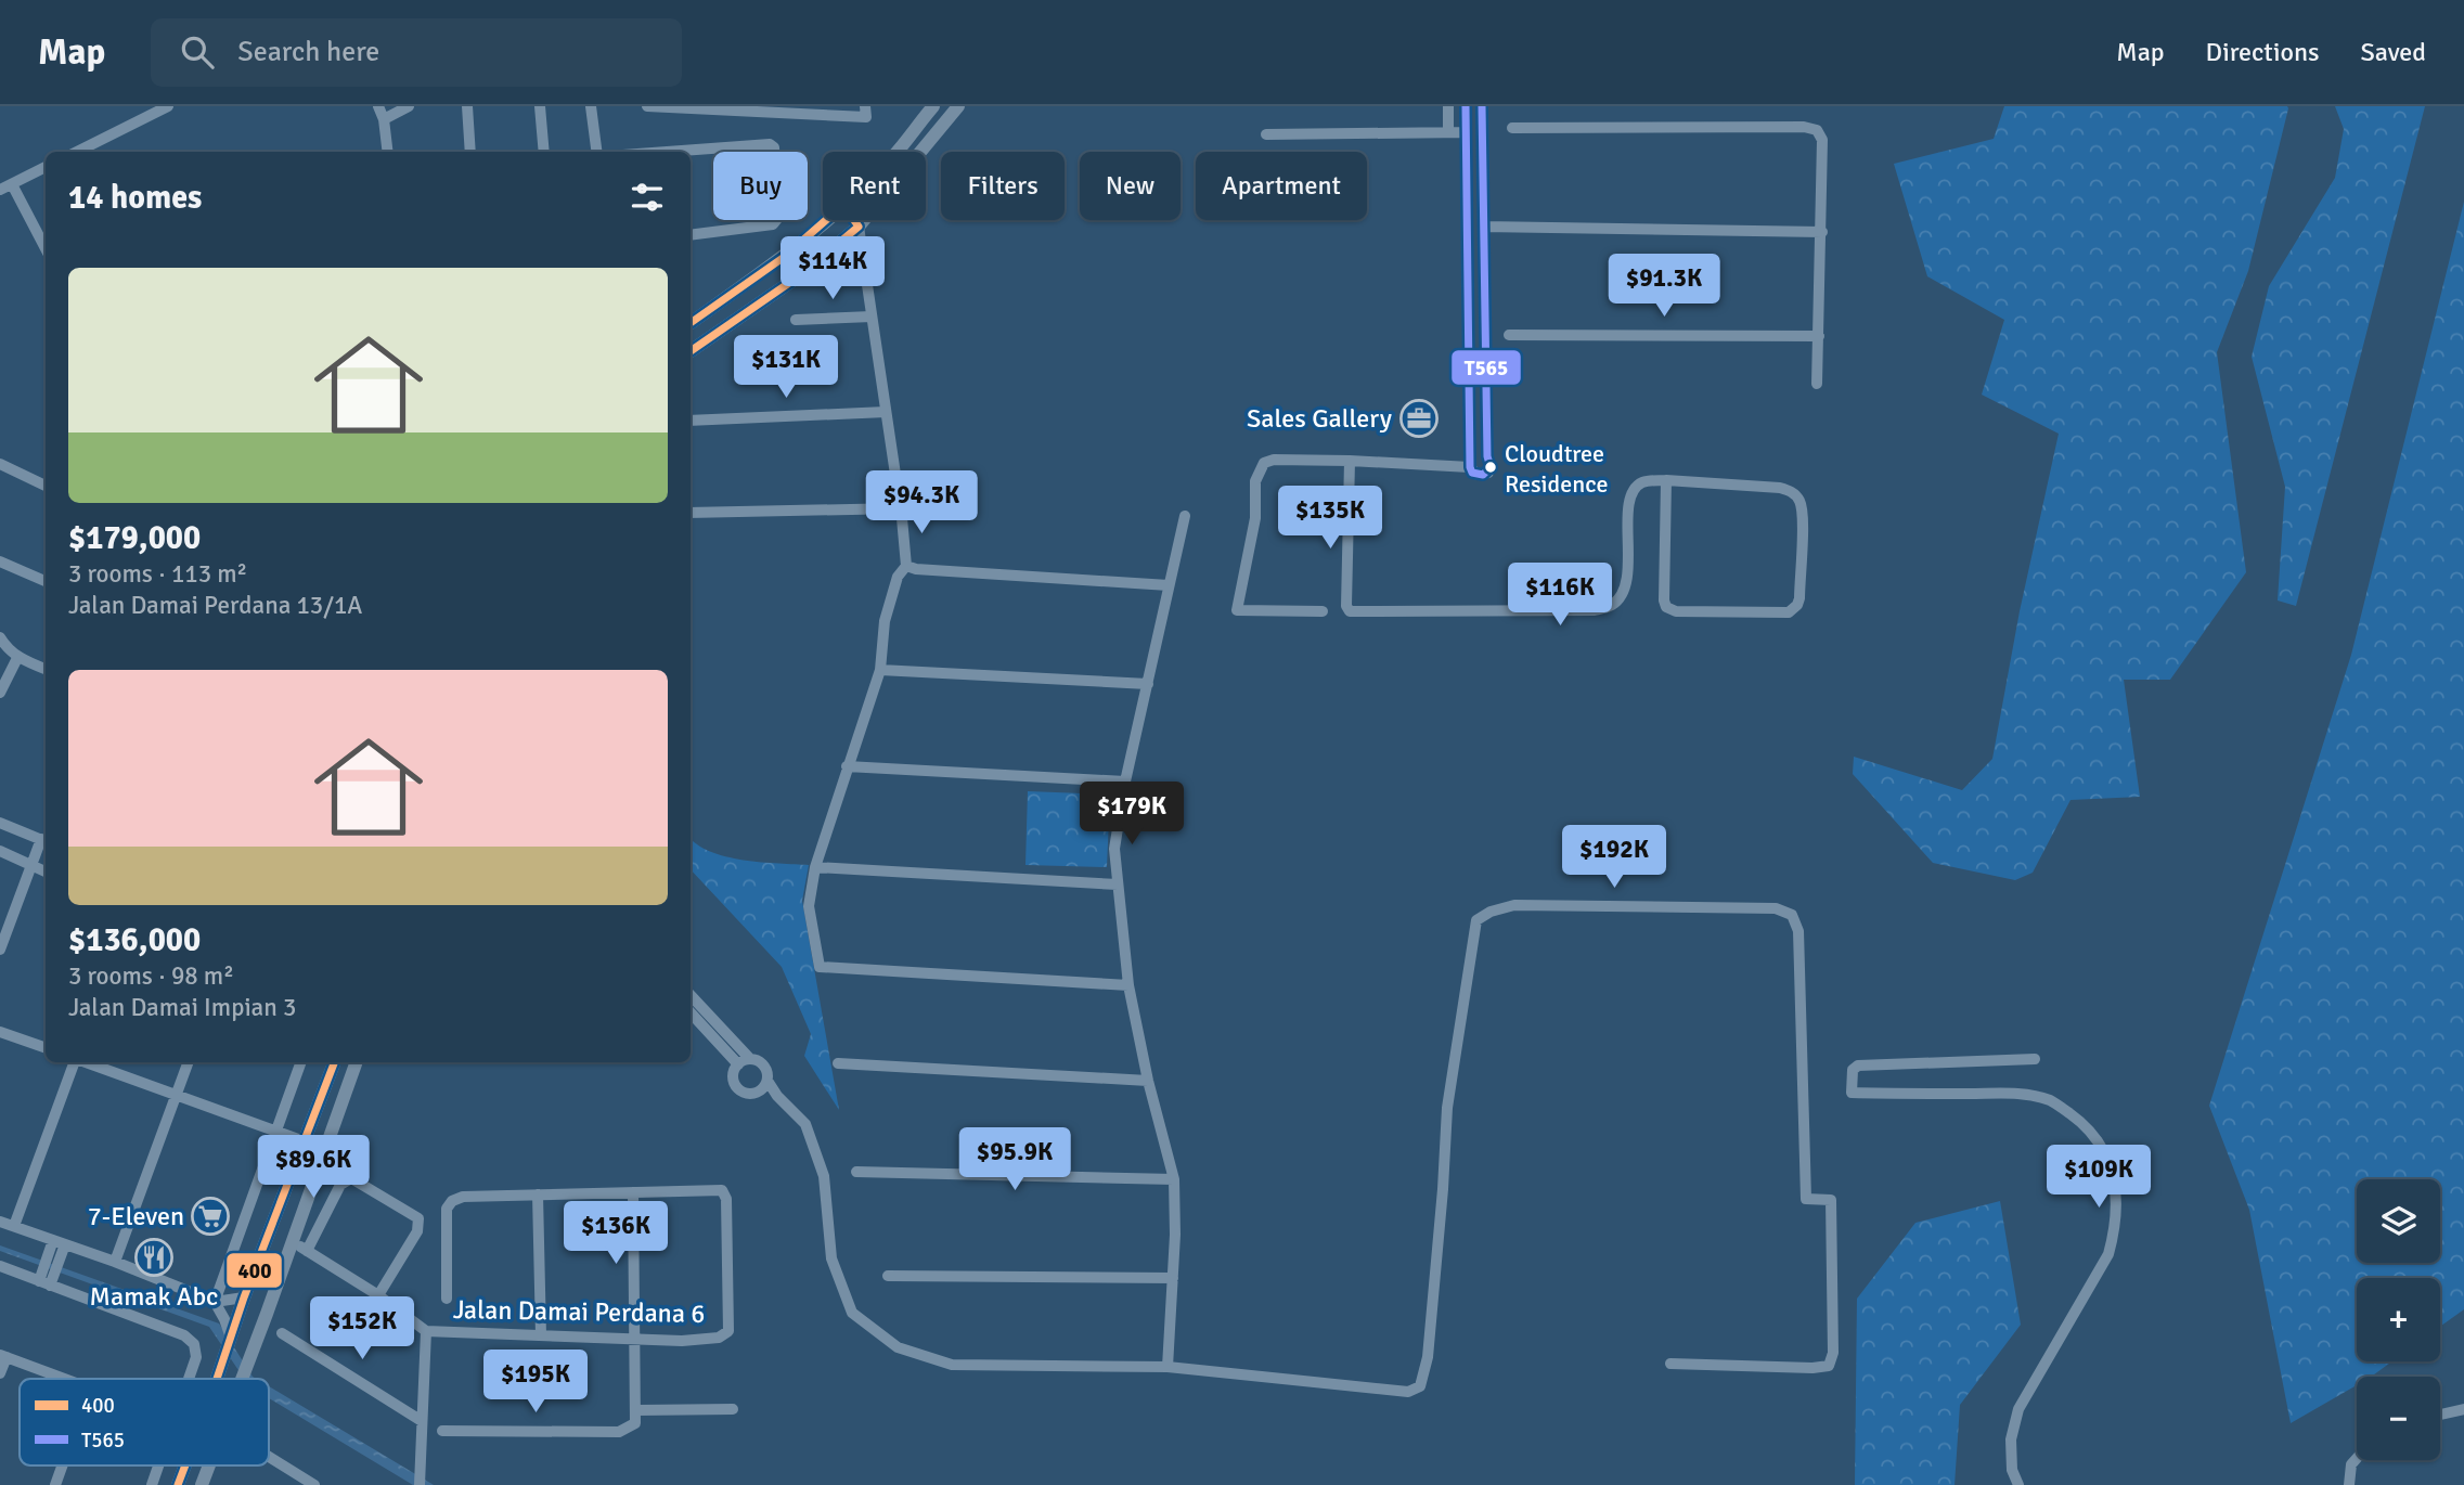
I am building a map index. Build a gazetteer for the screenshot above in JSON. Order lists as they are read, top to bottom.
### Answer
{
  "streets": {
    "street": ["Jalan Damai Perdana 6"]
  },
  "places": {
    "office": ["Sales Gallery"],
    "other": ["Cloudtree Residence"],
    "supermarket": ["7-Eleven"],
    "restaurant": ["Mamak Abc"]
  },
  "lines": ["transit line T565", "transit line 400"],
  "legend": ["400", "T565"],
  "page": {
    "header": "Map",
    "search": "Search here",
    "nav": ["Map", "Directions", "Saved"],
    "chip": [
      "Buy",
      "Rent",
      "Filters",
      "New",
      "Apartment"
    ],
    "heading": "14 homes",
    "price": [
      "$114K",
      "$91.3K",
      "$131K",
      "$94.3K",
      "$135K",
      "$116K",
      "$179K",
      "$192K",
      "$95.9K",
      "$89.6K",
      "$109K",
      "$136K",
      "$152K",
      "$195K"
    ],
    "list": [
      {
        "name": "$179,000",
        "note": "3 rooms · 113 m² · Jalan Damai Perdana 13/1A"
      },
      {
        "name": "$136,000",
        "note": "3 rooms · 98 m² · Jalan Damai Impian 3"
      }
    ],
    "map_buttons": ["+", "−"]
  }
}
